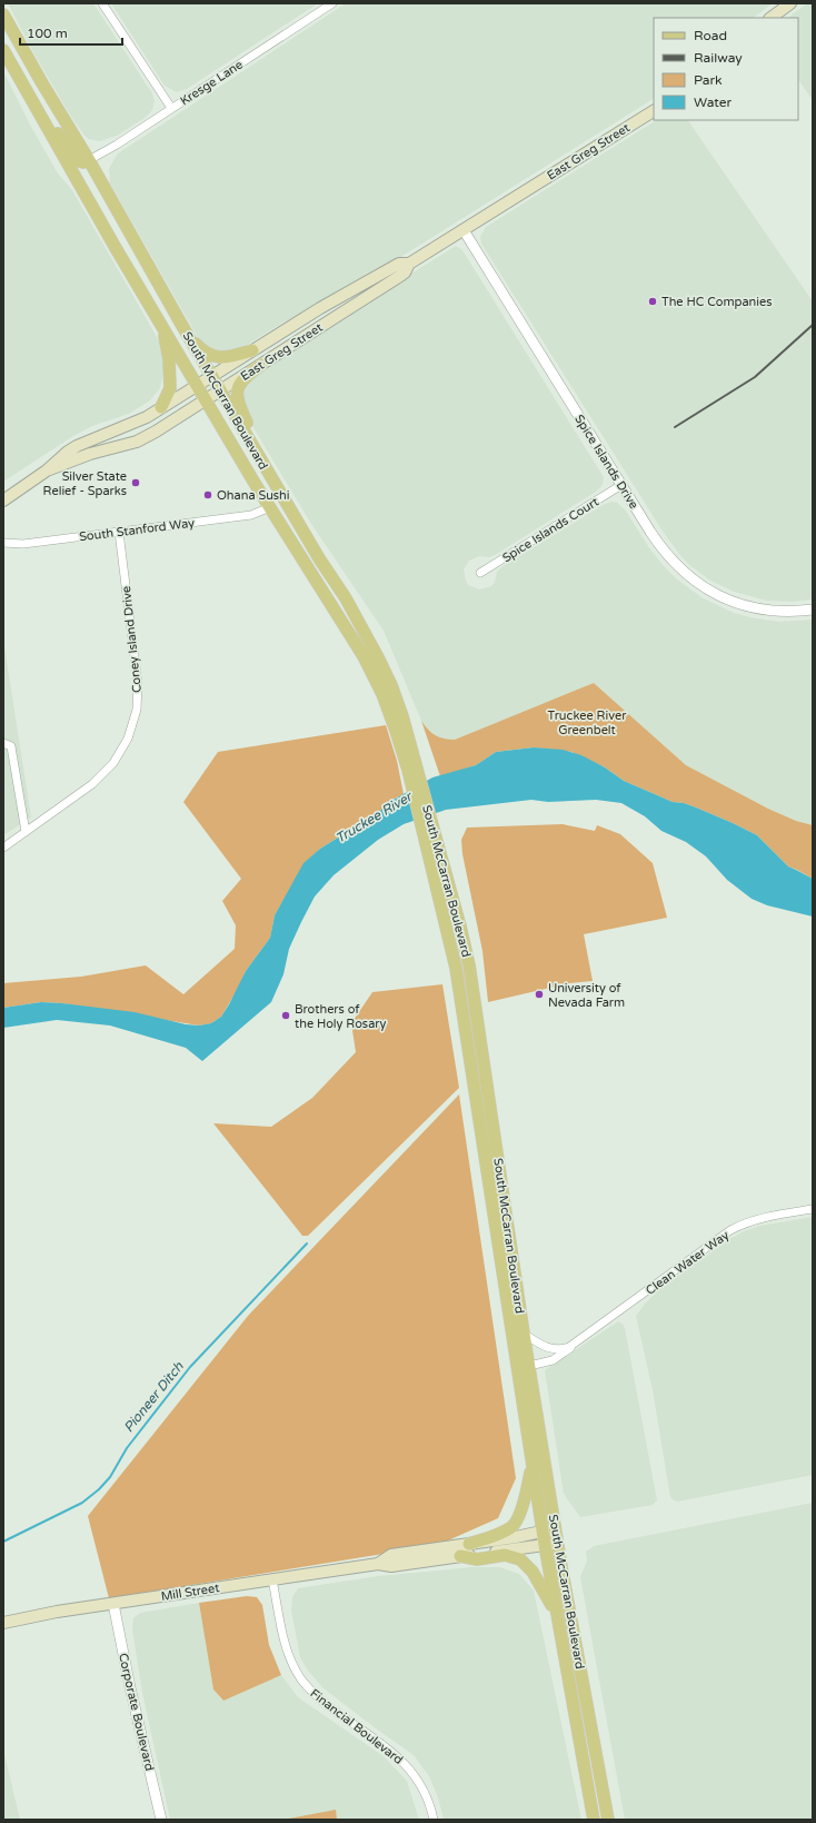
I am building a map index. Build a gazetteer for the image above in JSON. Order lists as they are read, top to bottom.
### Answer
{
  "streets": {
    "main road": ["East Greg Street", "South McCarran Boulevard", "Mill Street"],
    "street": [
      "Kresge Lane",
      "Spice Islands Drive",
      "South Stanford Way",
      "Spice Islands Court",
      "Coney Island Drive",
      "Clean Water Way",
      "Corporate Boulevard",
      "Financial Boulevard"
    ]
  },
  "crossings": [
    ["Kresge Lane", "South McCarran Boulevard"],
    ["East Greg Street", "South McCarran Boulevard"],
    ["East Greg Street", "Spice Islands Drive"],
    ["South McCarran Boulevard", "South Stanford Way"],
    ["South McCarran Boulevard", "Clean Water Way"],
    ["South McCarran Boulevard", "Mill Street"],
    ["Spice Islands Drive", "Spice Islands Court"],
    ["South Stanford Way", "Coney Island Drive"],
    ["Mill Street", "Corporate Boulevard"],
    ["Mill Street", "Financial Boulevard"]
  ],
  "water": ["Truckee River", "Pioneer Ditch"],
  "parks": ["Truckee River Greenbelt"],
  "places": [
    "The HC Companies",
    "Silver State Relief - Sparks",
    "Ohana Sushi",
    "University of Nevada Farm",
    "Brothers of the Holy Rosary"
  ],
  "legend": [
    "Road",
    "Railway",
    "Park",
    "Water"
  ],
  "scale_bar": "100 m"
}
